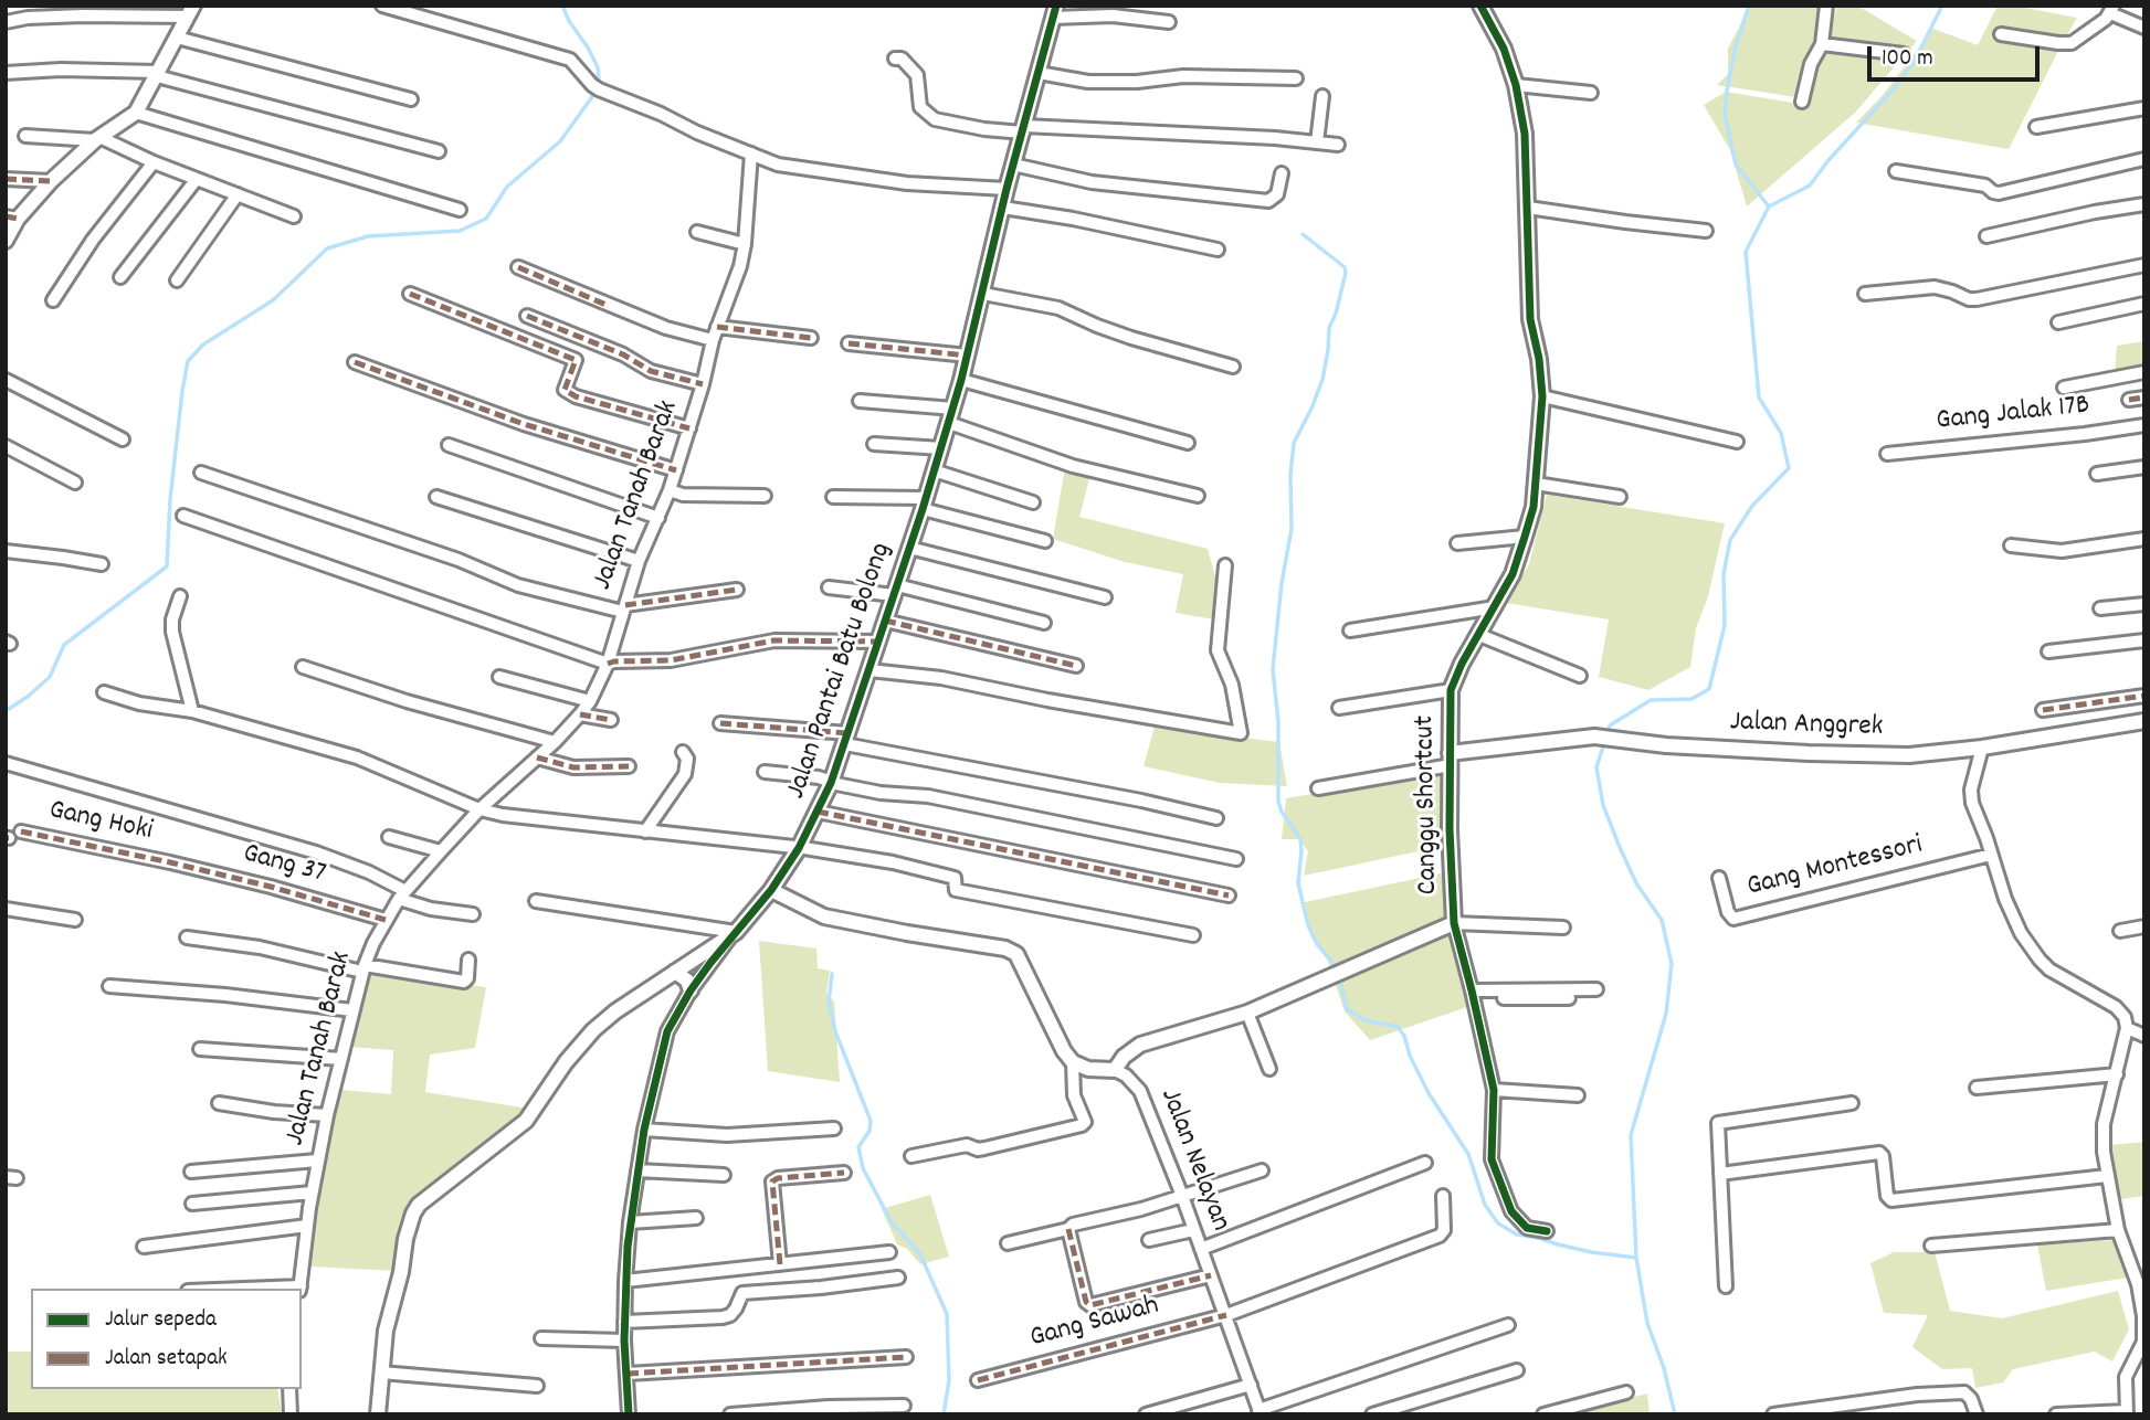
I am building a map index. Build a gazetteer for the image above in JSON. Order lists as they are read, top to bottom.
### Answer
{
  "streets": {
    "street": [
      "Gang Jalak 17B",
      "Jalan Tanah Barak",
      "Jalan Pantai Batu Bolong",
      "Jalan Anggrek",
      "Canggu Shortcut",
      "Gang Hoki",
      "Gang 37",
      "Gang Montessori",
      "Jalan Nelayan",
      "Gang Sawah"
    ]
  },
  "crossings": [
    ["Jalan Tanah Barak", "Gang 37"],
    ["Jalan Anggrek", "Canggu Shortcut"],
    ["Canggu Shortcut", "Jalan Nelayan"],
    ["Gang Hoki", "Gang 37"],
    ["Jalan Nelayan", "Gang Sawah"]
  ],
  "legend": ["Jalur sepeda", "Jalan setapak"],
  "scale_bar": "100 m"
}
